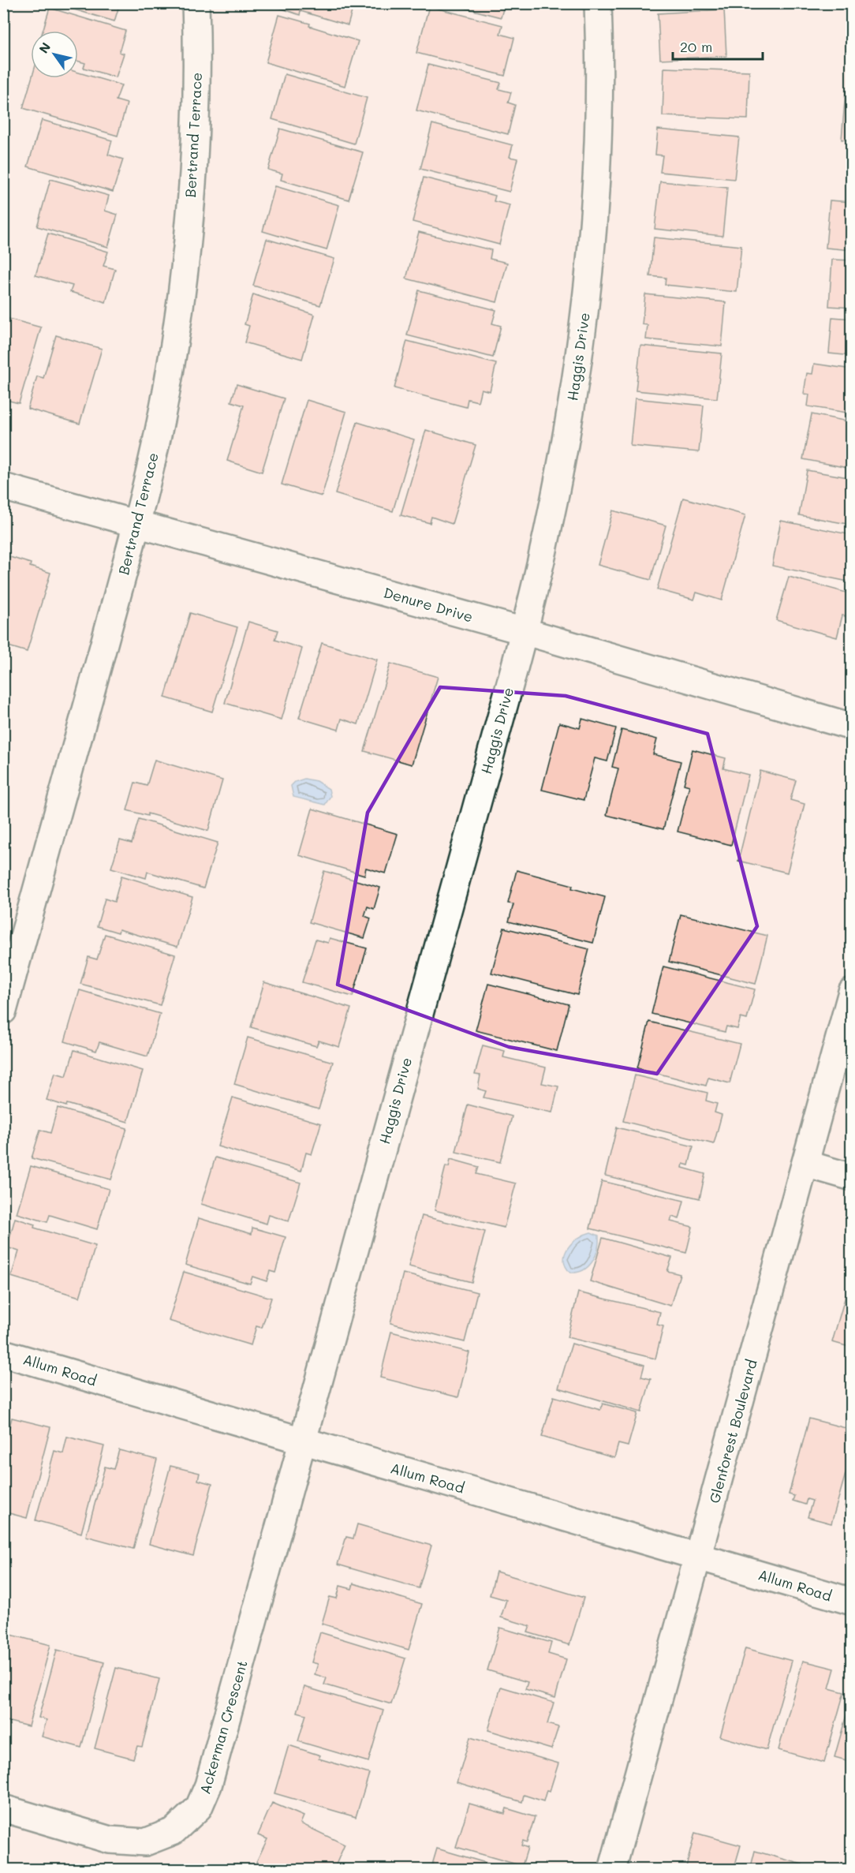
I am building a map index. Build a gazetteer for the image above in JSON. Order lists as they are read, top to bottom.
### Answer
{
  "streets": {
    "street": [
      "Bertrand Terrace",
      "Haggis Drive",
      "Denure Drive",
      "Allum Road",
      "Glenforest Boulevard",
      "Ackerman Crescent"
    ]
  },
  "crossings": [
    ["Bertrand Terrace", "Denure Drive"],
    ["Haggis Drive", "Denure Drive"],
    ["Haggis Drive", "Allum Road"],
    ["Haggis Drive", "Ackerman Crescent"],
    ["Allum Road", "Glenforest Boulevard"],
    ["Allum Road", "Ackerman Crescent"]
  ],
  "scale_bar": "20 m",
  "north": "top left"
}
